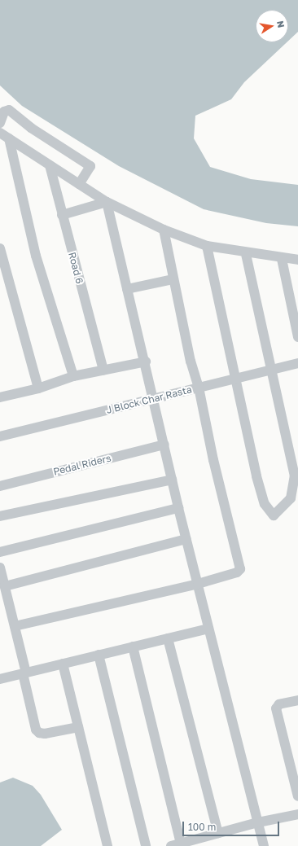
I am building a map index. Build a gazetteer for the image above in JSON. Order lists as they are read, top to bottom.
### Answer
{
  "streets": {
    "street": ["Road 6", "J Block Char Rasta", "Pedal Riders"]
  },
  "scale_bar": "100 m",
  "north": "right"
}
